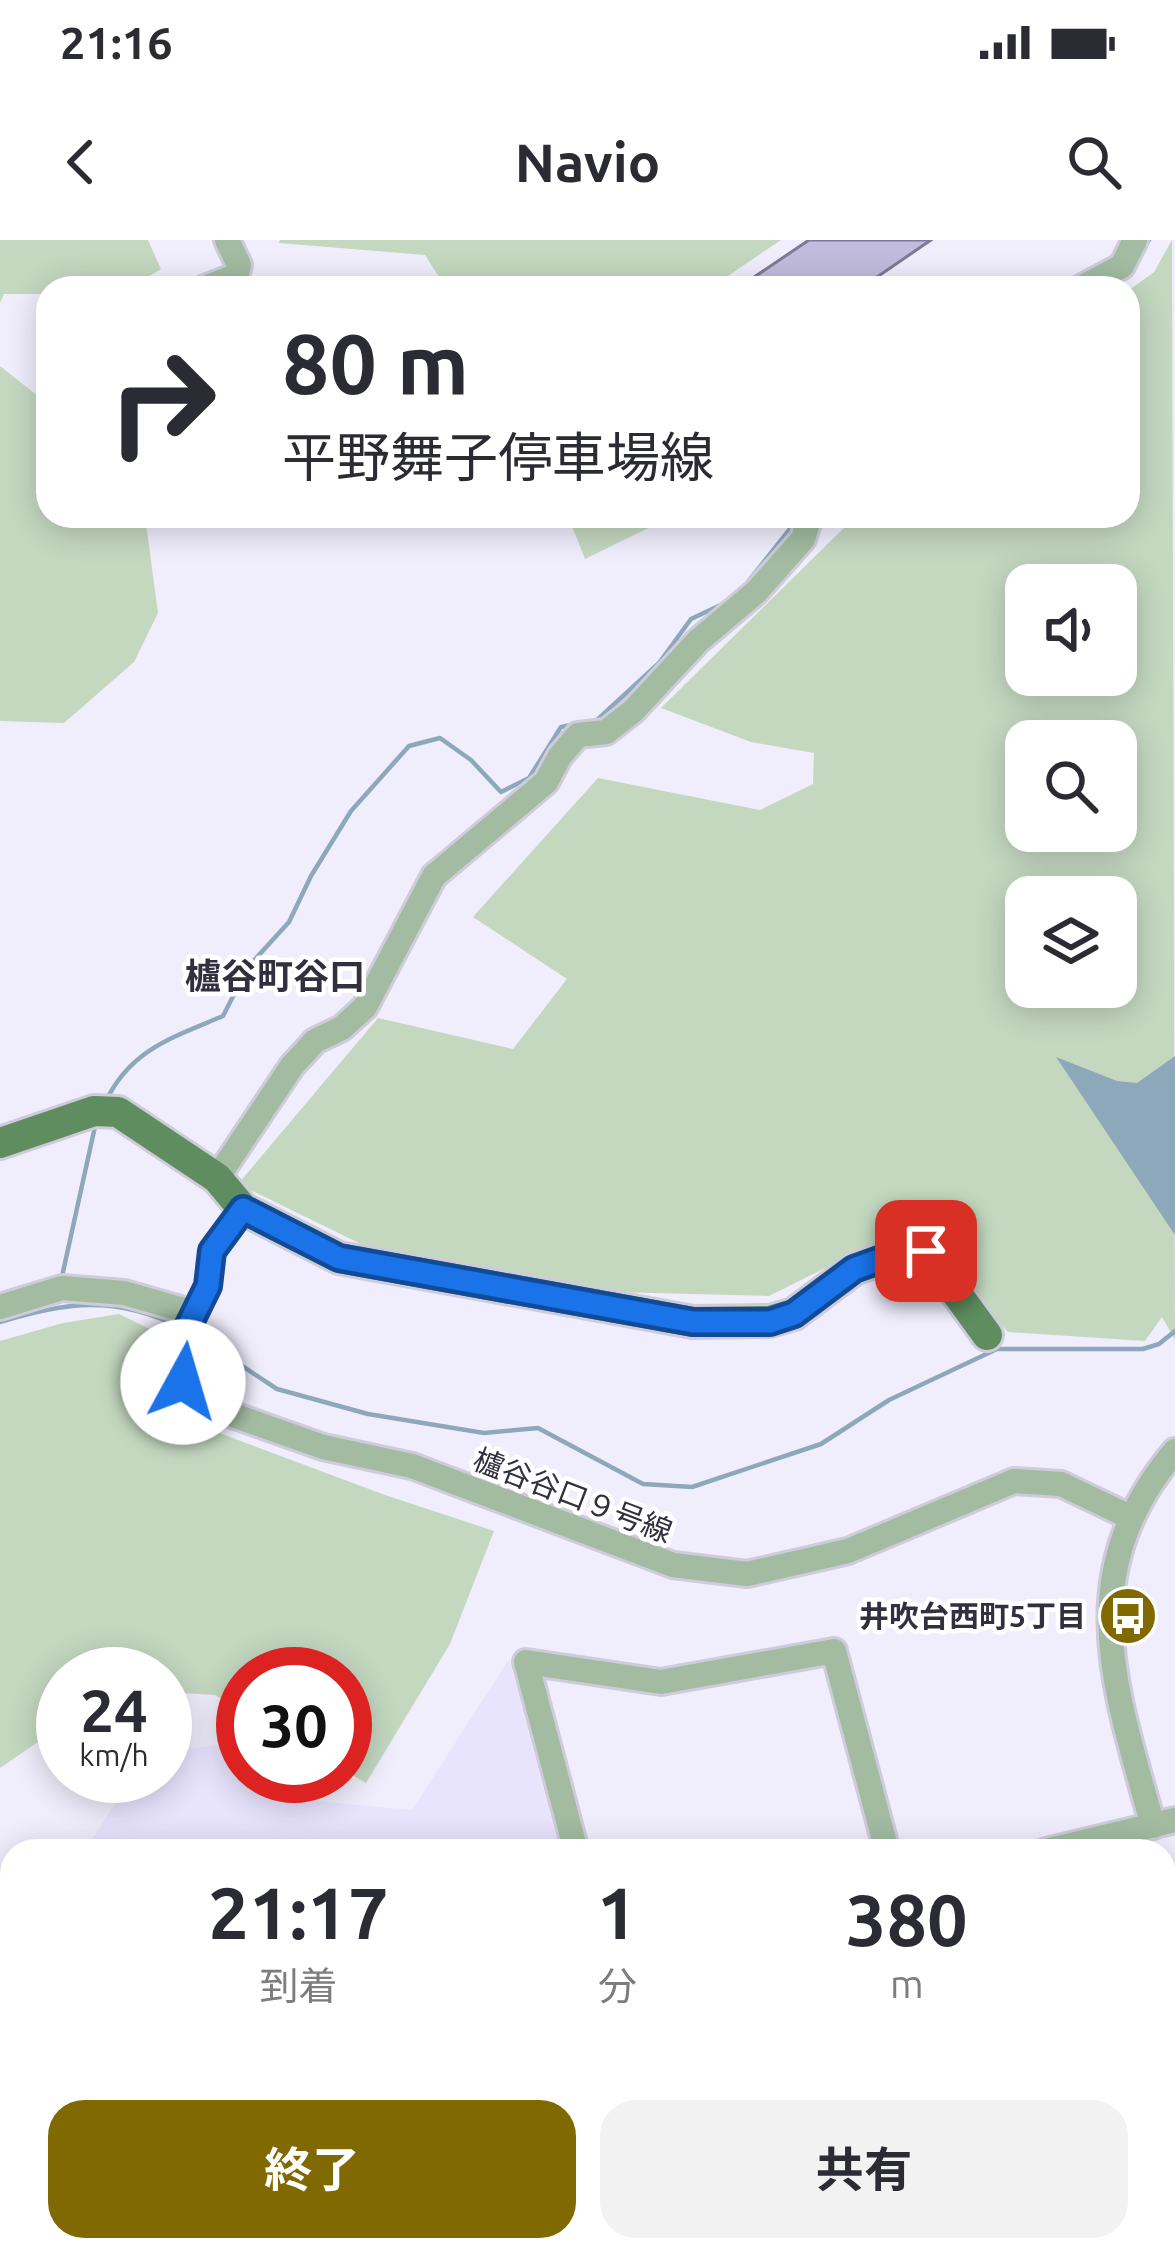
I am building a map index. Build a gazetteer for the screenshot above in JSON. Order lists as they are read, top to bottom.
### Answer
{
  "streets": {
    "street": ["櫨谷谷口９号線"]
  },
  "districts": ["櫨谷町谷口"],
  "places": {
    "bus stop": ["井吹台西町5丁目"]
  },
  "page": {
    "status": "21:16",
    "header": "Navio",
    "turn": ["80 m", "平野舞子停車場線"],
    "speed": "24 km/h",
    "limit": "30",
    "eta": [
      "21:17",
      "到着",
      "1",
      "分",
      "380",
      "m"
    ],
    "buttons": ["終了", "共有"]
  }
}
